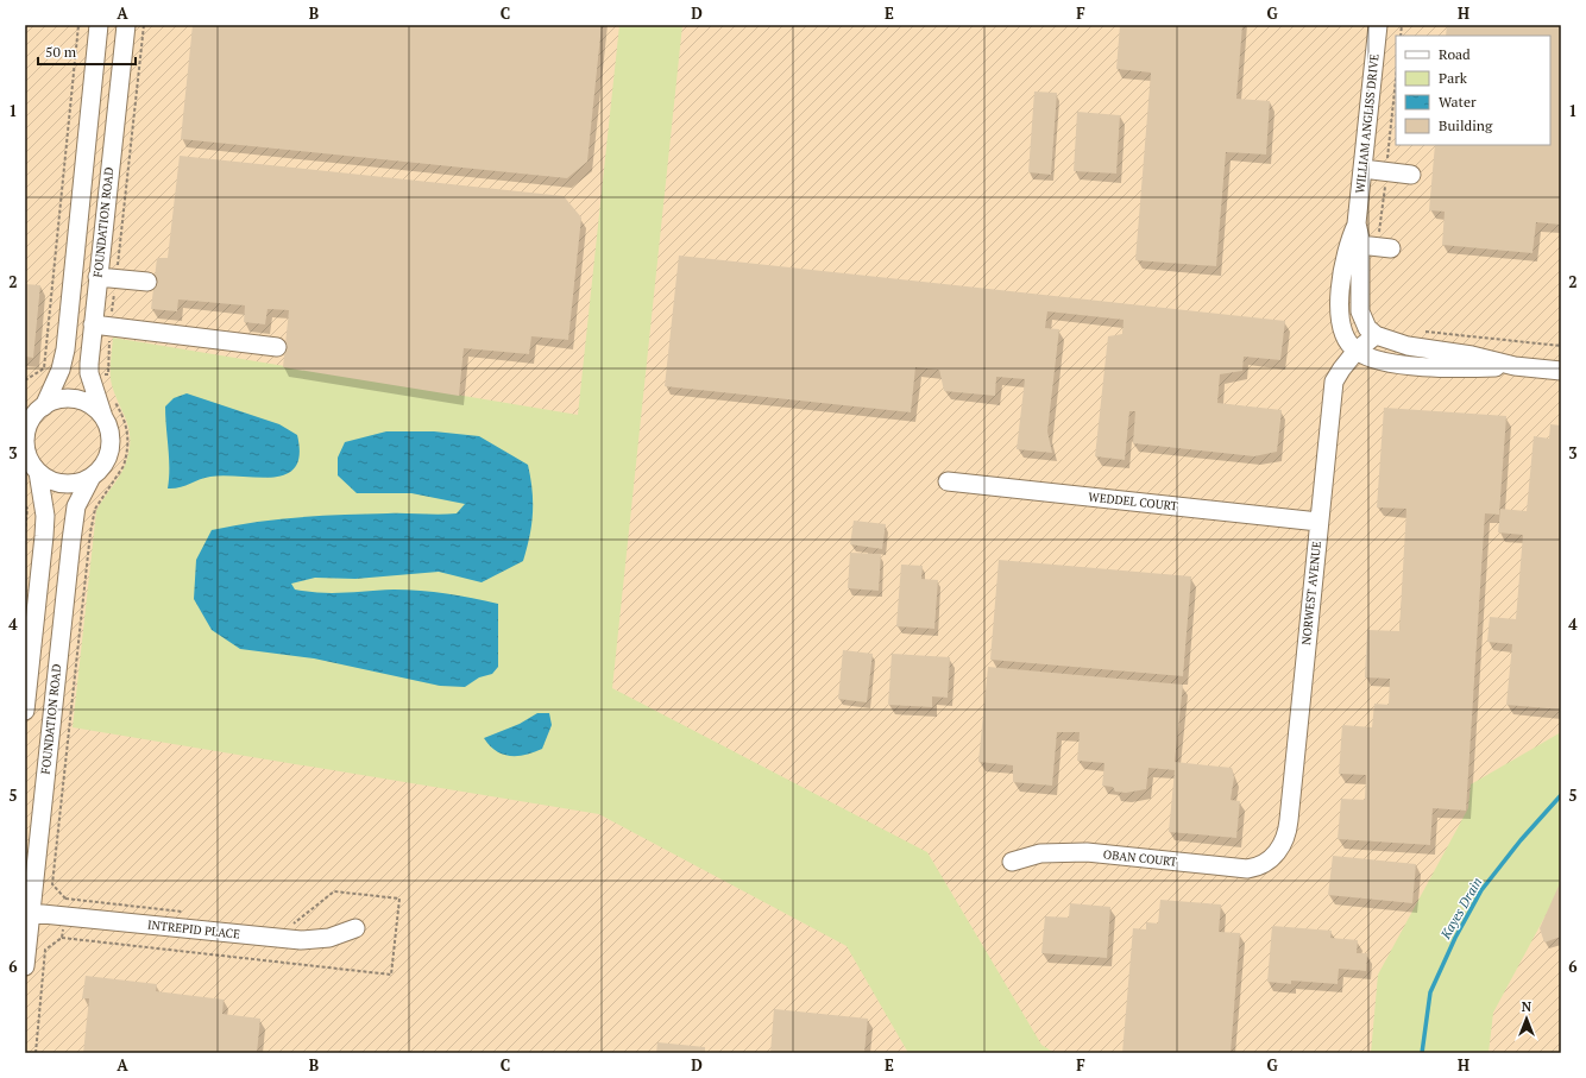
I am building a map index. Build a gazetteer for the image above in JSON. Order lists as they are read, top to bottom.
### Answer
{
  "streets": {
    "street": [
      "WILLIAM ANGLISS DRIVE",
      "FOUNDATION ROAD",
      "WEDDEL COURT",
      "NORWEST AVENUE",
      "OBAN COURT",
      "INTREPID PLACE"
    ]
  },
  "crossings": [
    ["WILLIAM ANGLISS DRIVE", "NORWEST AVENUE"],
    ["FOUNDATION ROAD", "INTREPID PLACE"],
    ["WEDDEL COURT", "NORWEST AVENUE"],
    ["NORWEST AVENUE", "OBAN COURT"]
  ],
  "water": ["Kayes Drain"],
  "legend": [
    "Road",
    "Park",
    "Water",
    "Building"
  ],
  "scale_bar": "50 m",
  "north": "top",
  "grid": {
    "columns": [
      "A",
      "B",
      "C",
      "D",
      "E",
      "F",
      "G",
      "H"
    ],
    "rows": [
      "1",
      "2",
      "3",
      "4",
      "5",
      "6"
    ]
  }
}
